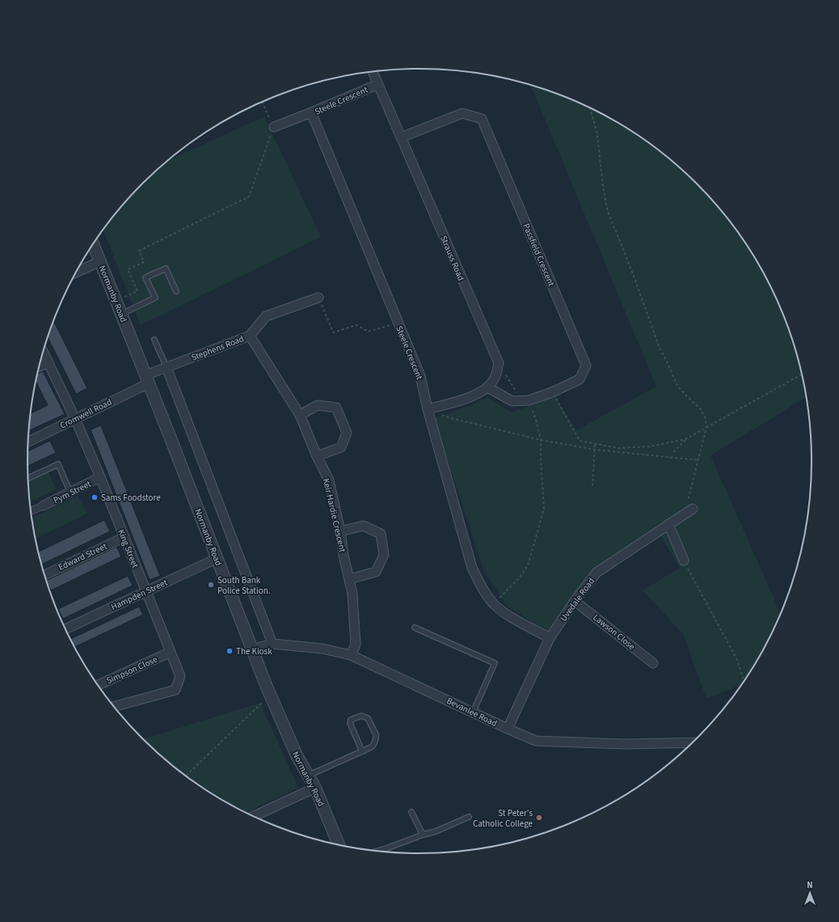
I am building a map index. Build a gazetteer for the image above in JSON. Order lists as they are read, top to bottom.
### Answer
{
  "streets": {
    "street": [
      "Steele Crescent",
      "Passfield Crescent",
      "Strauss Road",
      "Normanby Road",
      "Stephens Road",
      "Cromwell Road",
      "Pym Street",
      "Keir Hardie Crescent",
      "King Street",
      "Edward Street",
      "Hampden Street",
      "Uvedale Road",
      "Lawson Close",
      "Simpson Close",
      "Bevanlee Road"
    ]
  },
  "crossings": [
    ["Steele Crescent", "Strauss Road"],
    ["Steele Crescent", "Uvedale Road"],
    ["Passfield Crescent", "Strauss Road"],
    ["Normanby Road", "Stephens Road"],
    ["Normanby Road", "Cromwell Road"],
    ["Normanby Road", "Hampden Street"],
    ["Normanby Road", "Bevanlee Road"],
    ["Stephens Road", "Cromwell Road"],
    ["Stephens Road", "Keir Hardie Crescent"],
    ["Cromwell Road", "King Street"],
    ["Pym Street", "King Street"],
    ["Keir Hardie Crescent", "Bevanlee Road"],
    ["King Street", "Edward Street"],
    ["King Street", "Hampden Street"],
    ["King Street", "Simpson Close"],
    ["Uvedale Road", "Lawson Close"],
    ["Uvedale Road", "Bevanlee Road"]
  ],
  "places": [
    "Sams Foodstore",
    "South Bank Police Station.",
    "The Kiosk",
    "St Peter's Catholic College"
  ],
  "north": "top"
}
